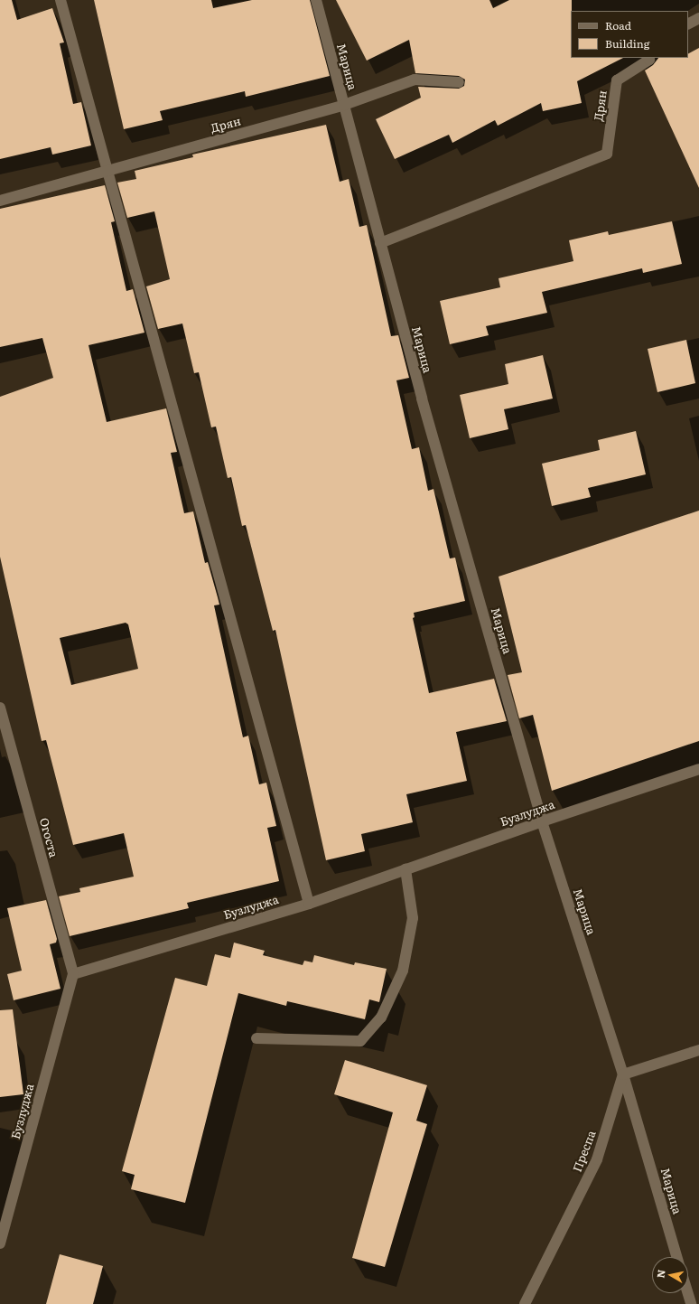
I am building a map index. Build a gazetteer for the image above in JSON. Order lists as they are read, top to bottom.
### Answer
{
  "streets": {
    "street": [
      "Марица",
      "Дрян",
      "Бузлуджа",
      "Огоста",
      "Преспа"
    ]
  },
  "crossings": [
    ["Марица", "Дрян"],
    ["Марица", "Бузлуджа"],
    ["Марица", "Преспа"],
    ["Бузлуджа", "Огоста"]
  ],
  "legend": ["Road", "Building"],
  "north": "left"
}
